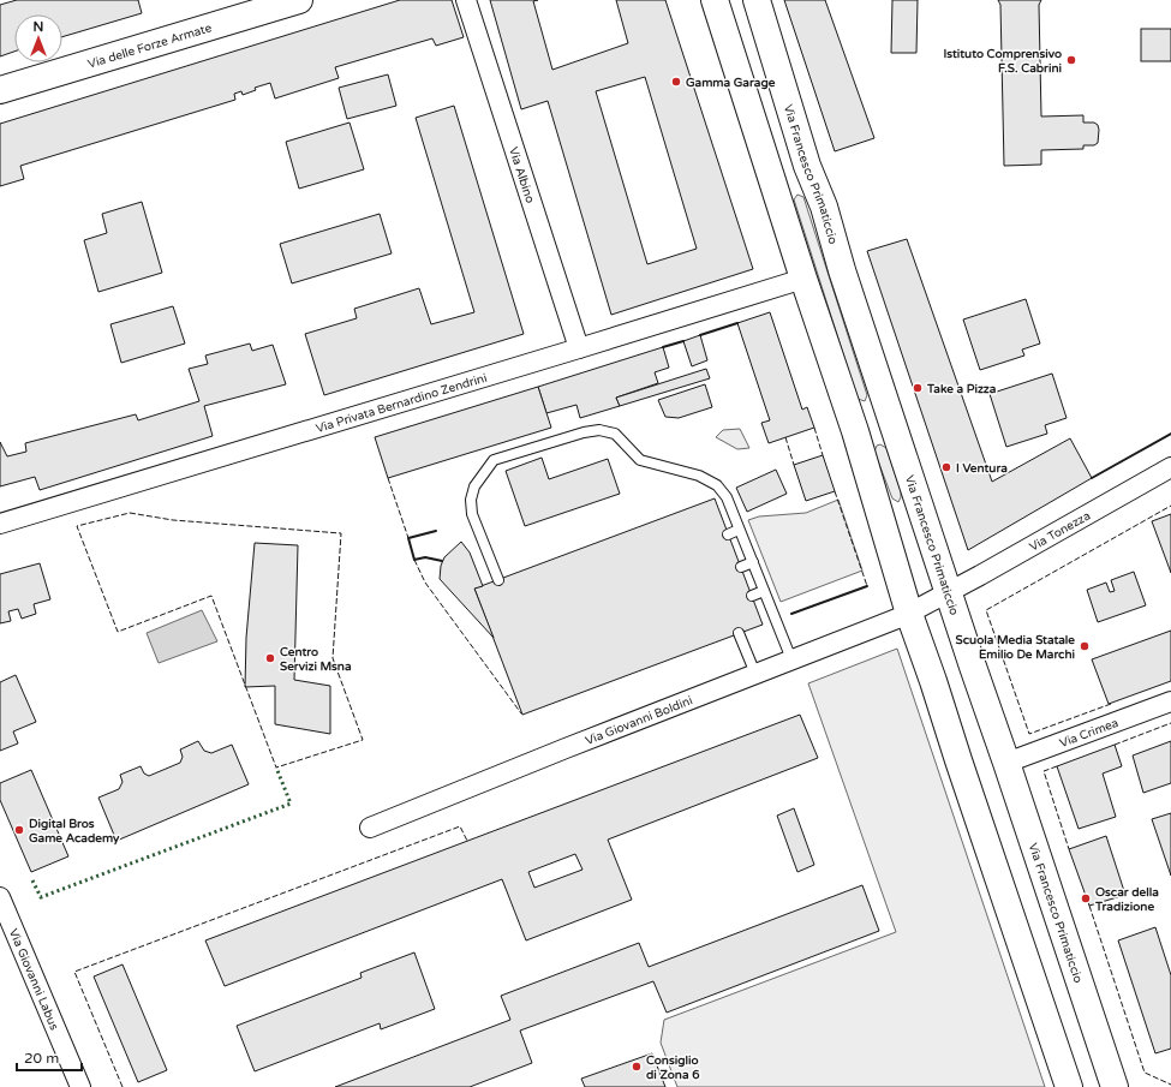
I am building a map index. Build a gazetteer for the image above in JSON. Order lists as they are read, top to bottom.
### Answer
{
  "streets": {
    "street": [
      "Via delle Forze Armate",
      "Via Albino",
      "Via Francesco Primaticcio",
      "Via Privata Bernardino Zendrini",
      "Via Tonezza",
      "Via Giovanni Boldini",
      "Via Crimea",
      "Via Giovanni Labus"
    ]
  },
  "crossings": [
    ["Via Albino", "Via Privata Bernardino Zendrini"],
    ["Via Francesco Primaticcio", "Via Tonezza"],
    ["Via Francesco Primaticcio", "Via Crimea"],
    ["Via Tonezza", "Via Giovanni Boldini"]
  ],
  "places": [
    "Istituto Comprensivo F.S. Cabrini",
    "Gamma Garage",
    "Take a Pizza",
    "I Ventura",
    "Scuola Media Statale Emilio De Marchi",
    "Centro Servizi Msna",
    "Digital Bros Game Academy",
    "Oscar della Tradizione",
    "Consiglio di Zona 6"
  ],
  "scale_bar": "20 m",
  "north": "top"
}
